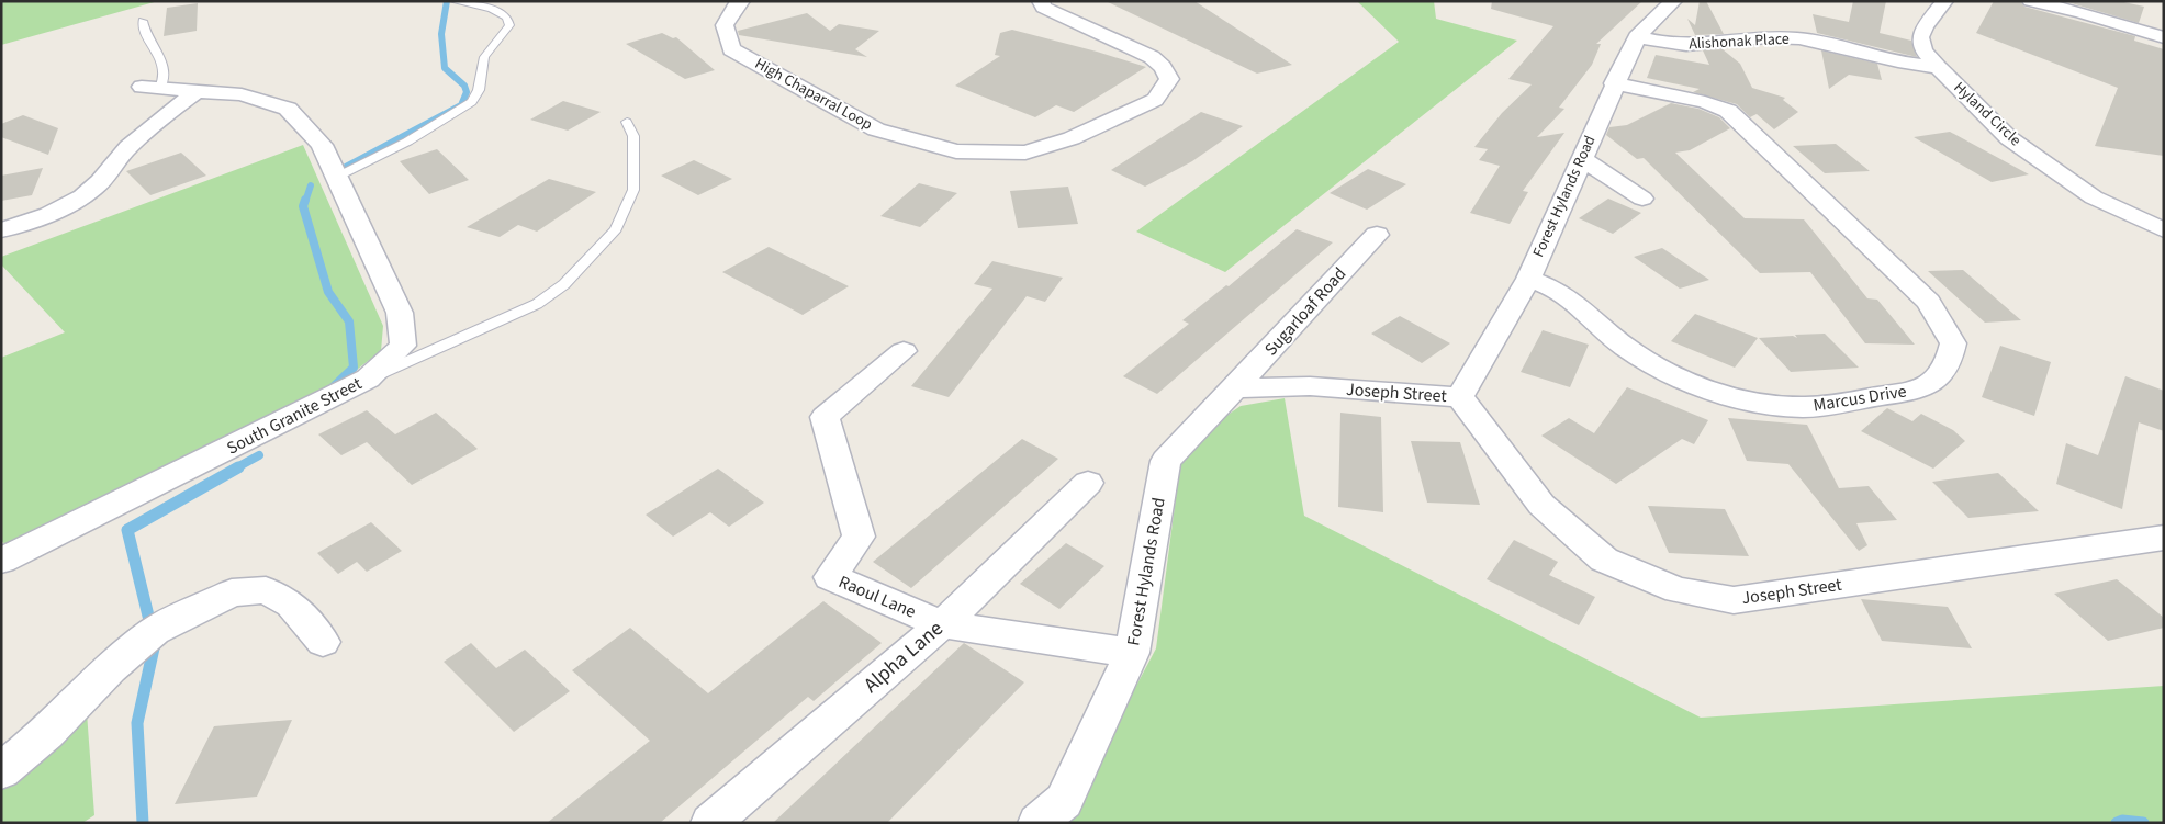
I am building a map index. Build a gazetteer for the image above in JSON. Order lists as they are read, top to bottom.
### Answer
{
  "streets": {
    "street": [
      "Alishonak Place",
      "High Chaparral Loop",
      "Hyland Circle",
      "Forest Hylands Road",
      "Sugarloaf Road",
      "Joseph Street",
      "Marcus Drive",
      "South Granite Street",
      "Raoul Lane",
      "Alpha Lane"
    ]
  },
  "crossings": [
    ["Alishonak Place", "Hyland Circle"],
    ["Alishonak Place", "Forest Hylands Road"],
    ["Forest Hylands Road", "Sugarloaf Road"],
    ["Forest Hylands Road", "Joseph Street"],
    ["Forest Hylands Road", "Marcus Drive"],
    ["Forest Hylands Road", "Raoul Lane"],
    ["Sugarloaf Road", "Joseph Street"],
    ["Raoul Lane", "Alpha Lane"]
  ]
}
